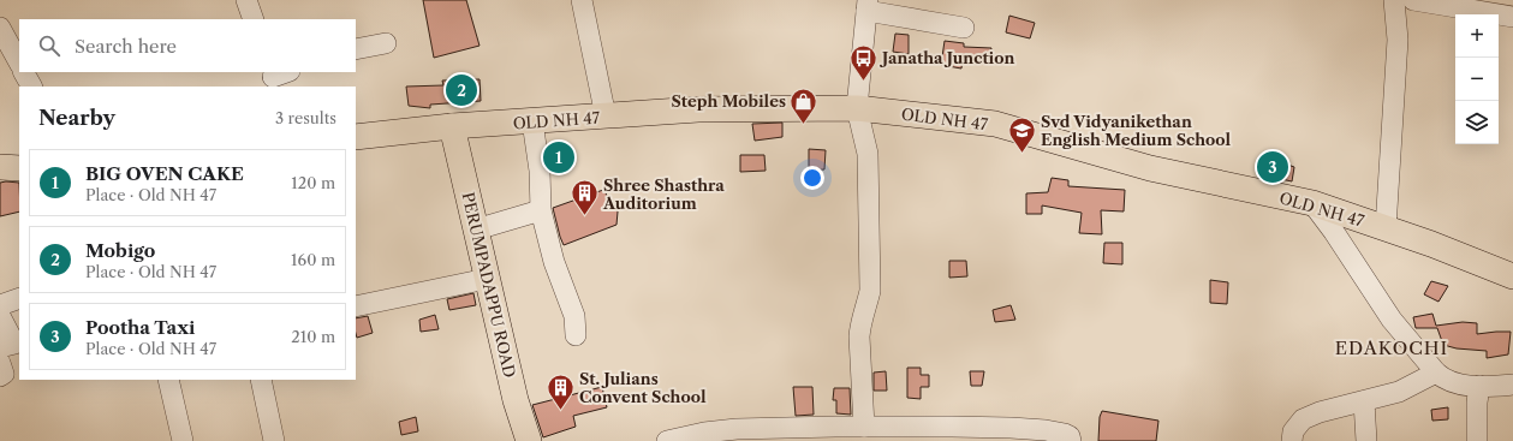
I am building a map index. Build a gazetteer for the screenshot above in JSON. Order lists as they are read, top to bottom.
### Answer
{
  "streets": {
    "main road": ["OLD NH 47", "PERUMPADAPPU ROAD"]
  },
  "crossings": [
    ["OLD NH 47", "PERUMPADAPPU ROAD"]
  ],
  "districts": ["EDAKOCHI"],
  "places": {
    "bus stop": ["Janatha Junction"],
    "shop": ["Steph Mobiles"],
    "school or university": ["Svd Vidyanikethan English Medium School"],
    "building": ["Shree Shasthra Auditorium", "St. Julians Convent School"]
  },
  "page": {
    "map_buttons": ["+", "−"],
    "search": "Search here",
    "pins": ["2", "1", "3"],
    "heading": ["Nearby", "3 results"],
    "list": [
      {
        "mark": "1",
        "name": "BIG OVEN CAKE",
        "note": "Place · Old NH 47",
        "value": "120 m"
      },
      {
        "mark": "2",
        "name": "Mobigo",
        "note": "Place · Old NH 47",
        "value": "160 m"
      },
      {
        "mark": "3",
        "name": "Pootha Taxi",
        "note": "Place · Old NH 47",
        "value": "210 m"
      }
    ]
  }
}
